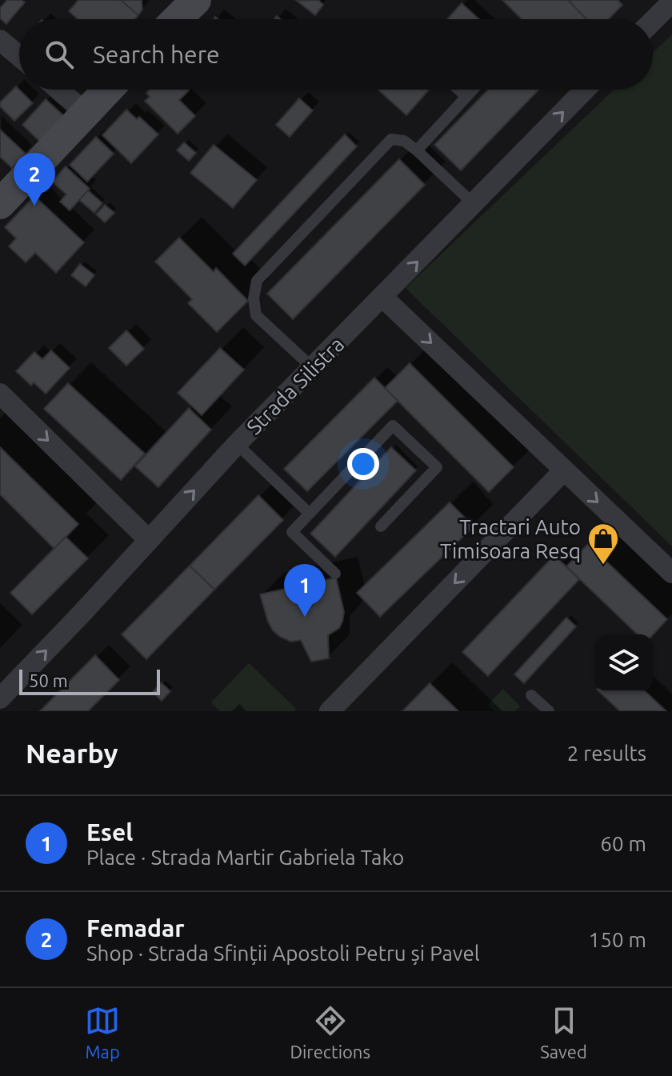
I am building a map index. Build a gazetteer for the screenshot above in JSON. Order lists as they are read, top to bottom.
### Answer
{
  "streets": {
    "street": ["Strada Silistra"]
  },
  "one_way": ["Strada Silistra"],
  "places": {
    "shop": ["Tractari Auto Timisoara Resq"]
  },
  "scale_bar": "50 m",
  "page": {
    "search": "Search here",
    "pins": ["2", "1"],
    "scale": "50 m",
    "heading": ["Nearby", "2 results"],
    "list": [
      {
        "mark": "1",
        "name": "Esel",
        "note": "Place · Strada Martir Gabriela Tako",
        "value": "60 m"
      },
      {
        "mark": "2",
        "name": "Femadar",
        "note": "Shop · Strada Sfinții Apostoli Petru și Pavel",
        "value": "150 m"
      }
    ],
    "nav": ["Map", "Directions", "Saved"]
  }
}
